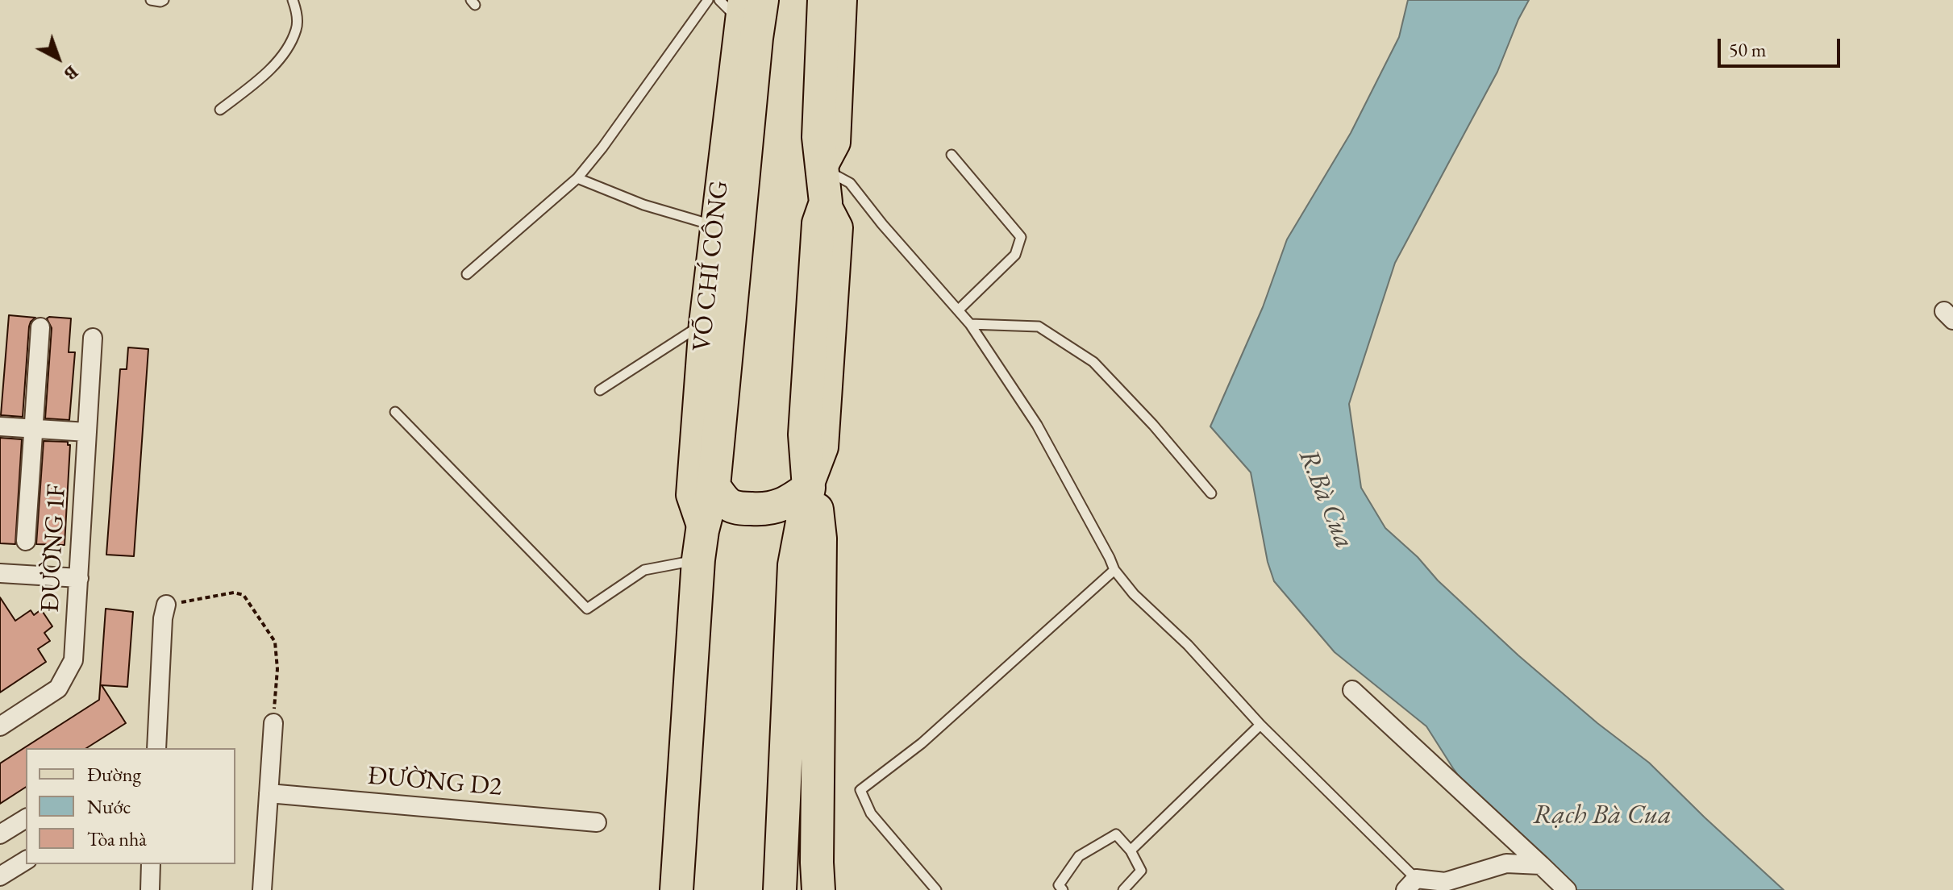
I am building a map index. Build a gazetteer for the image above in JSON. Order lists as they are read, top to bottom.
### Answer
{
  "streets": {
    "highway": ["VÕ CHÍ CÔNG"],
    "street": ["ĐƯỜNG 1F", "ĐƯỜNG D2"]
  },
  "water": ["R.Bà Cua", "Rạch Bà Cua"],
  "legend": ["Đường", "Nước", "Tòa nhà"],
  "scale_bar": "50 m",
  "north": "bottom right"
}
